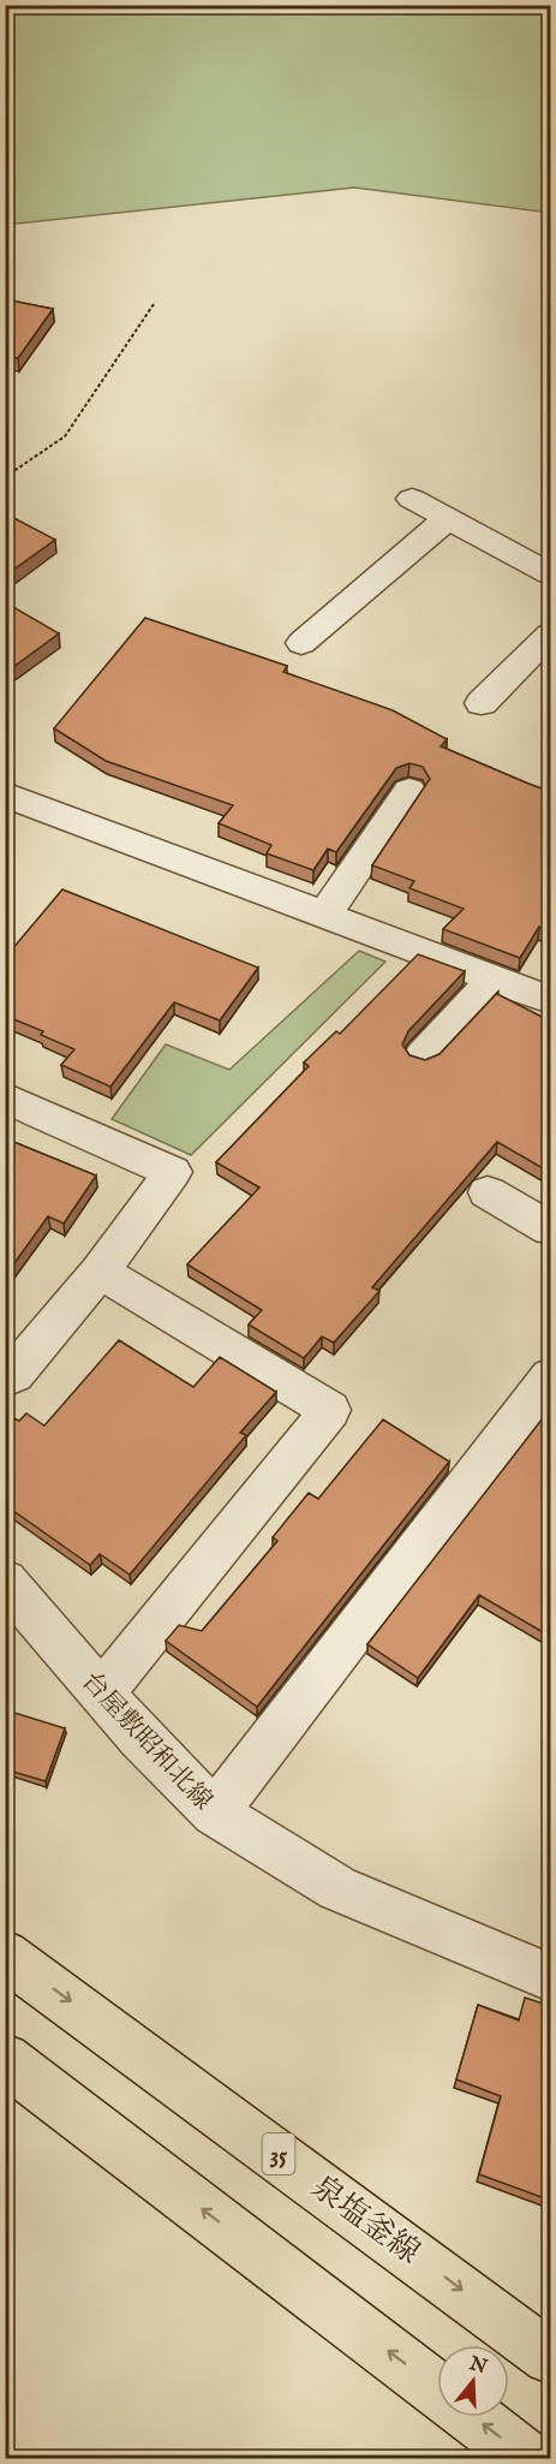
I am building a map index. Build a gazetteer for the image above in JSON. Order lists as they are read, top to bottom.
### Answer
{
  "streets": {
    "main road": ["35", "泉塩釜線"],
    "street": ["台屋敷昭和北線"]
  },
  "north": "top"
}
